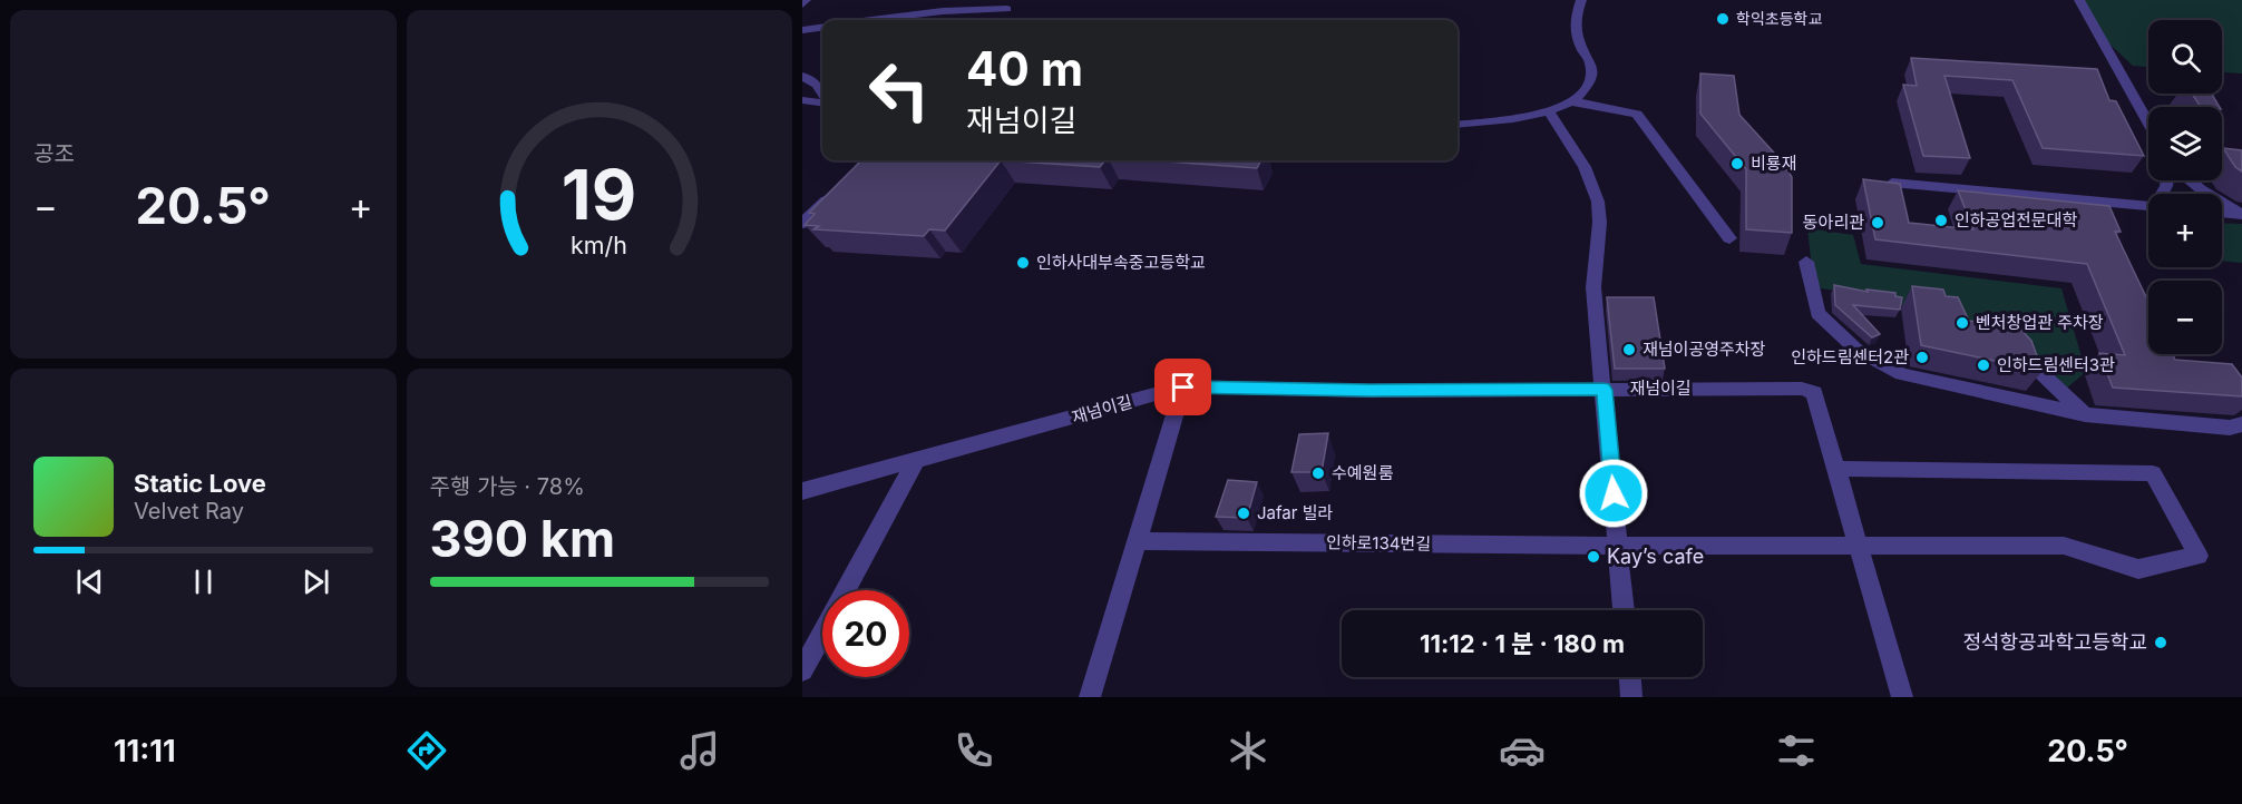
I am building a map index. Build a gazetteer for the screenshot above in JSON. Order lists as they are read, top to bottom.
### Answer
{
  "streets": {
    "lane": ["재넘이길", "인하로134번길"]
  },
  "crossings": [
    ["재넘이길", "인하로134번길"]
  ],
  "places": [
    "학익초등학교",
    "비룡재",
    "인하공업전문대학",
    "동아리관",
    "인하사대부속중고등학교",
    "벤처창업관 주차장",
    "재넘이공영주차장",
    "인하드림센터2관",
    "인하드림센터3관",
    "수예원룸",
    "Jafar 빌라",
    "Kay’s cafe",
    "정석항공과학고등학교"
  ],
  "page": {
    "tile": [
      "공조",
      ["주행 가능 · 78%", "390 km"]
    ],
    "map_buttons": ["+", "−"],
    "turn": ["40 m", "재넘이길"],
    "heat": ["−", "20.5°", "+"],
    "song": ["Static Love", "Velvet Ray"],
    "limit": "20",
    "trip": "11:12 · 1 분 · 180 m",
    "tabs": ["11:11", "20.5°"],
    "gauge": ["19", "km/h"]
  }
}
